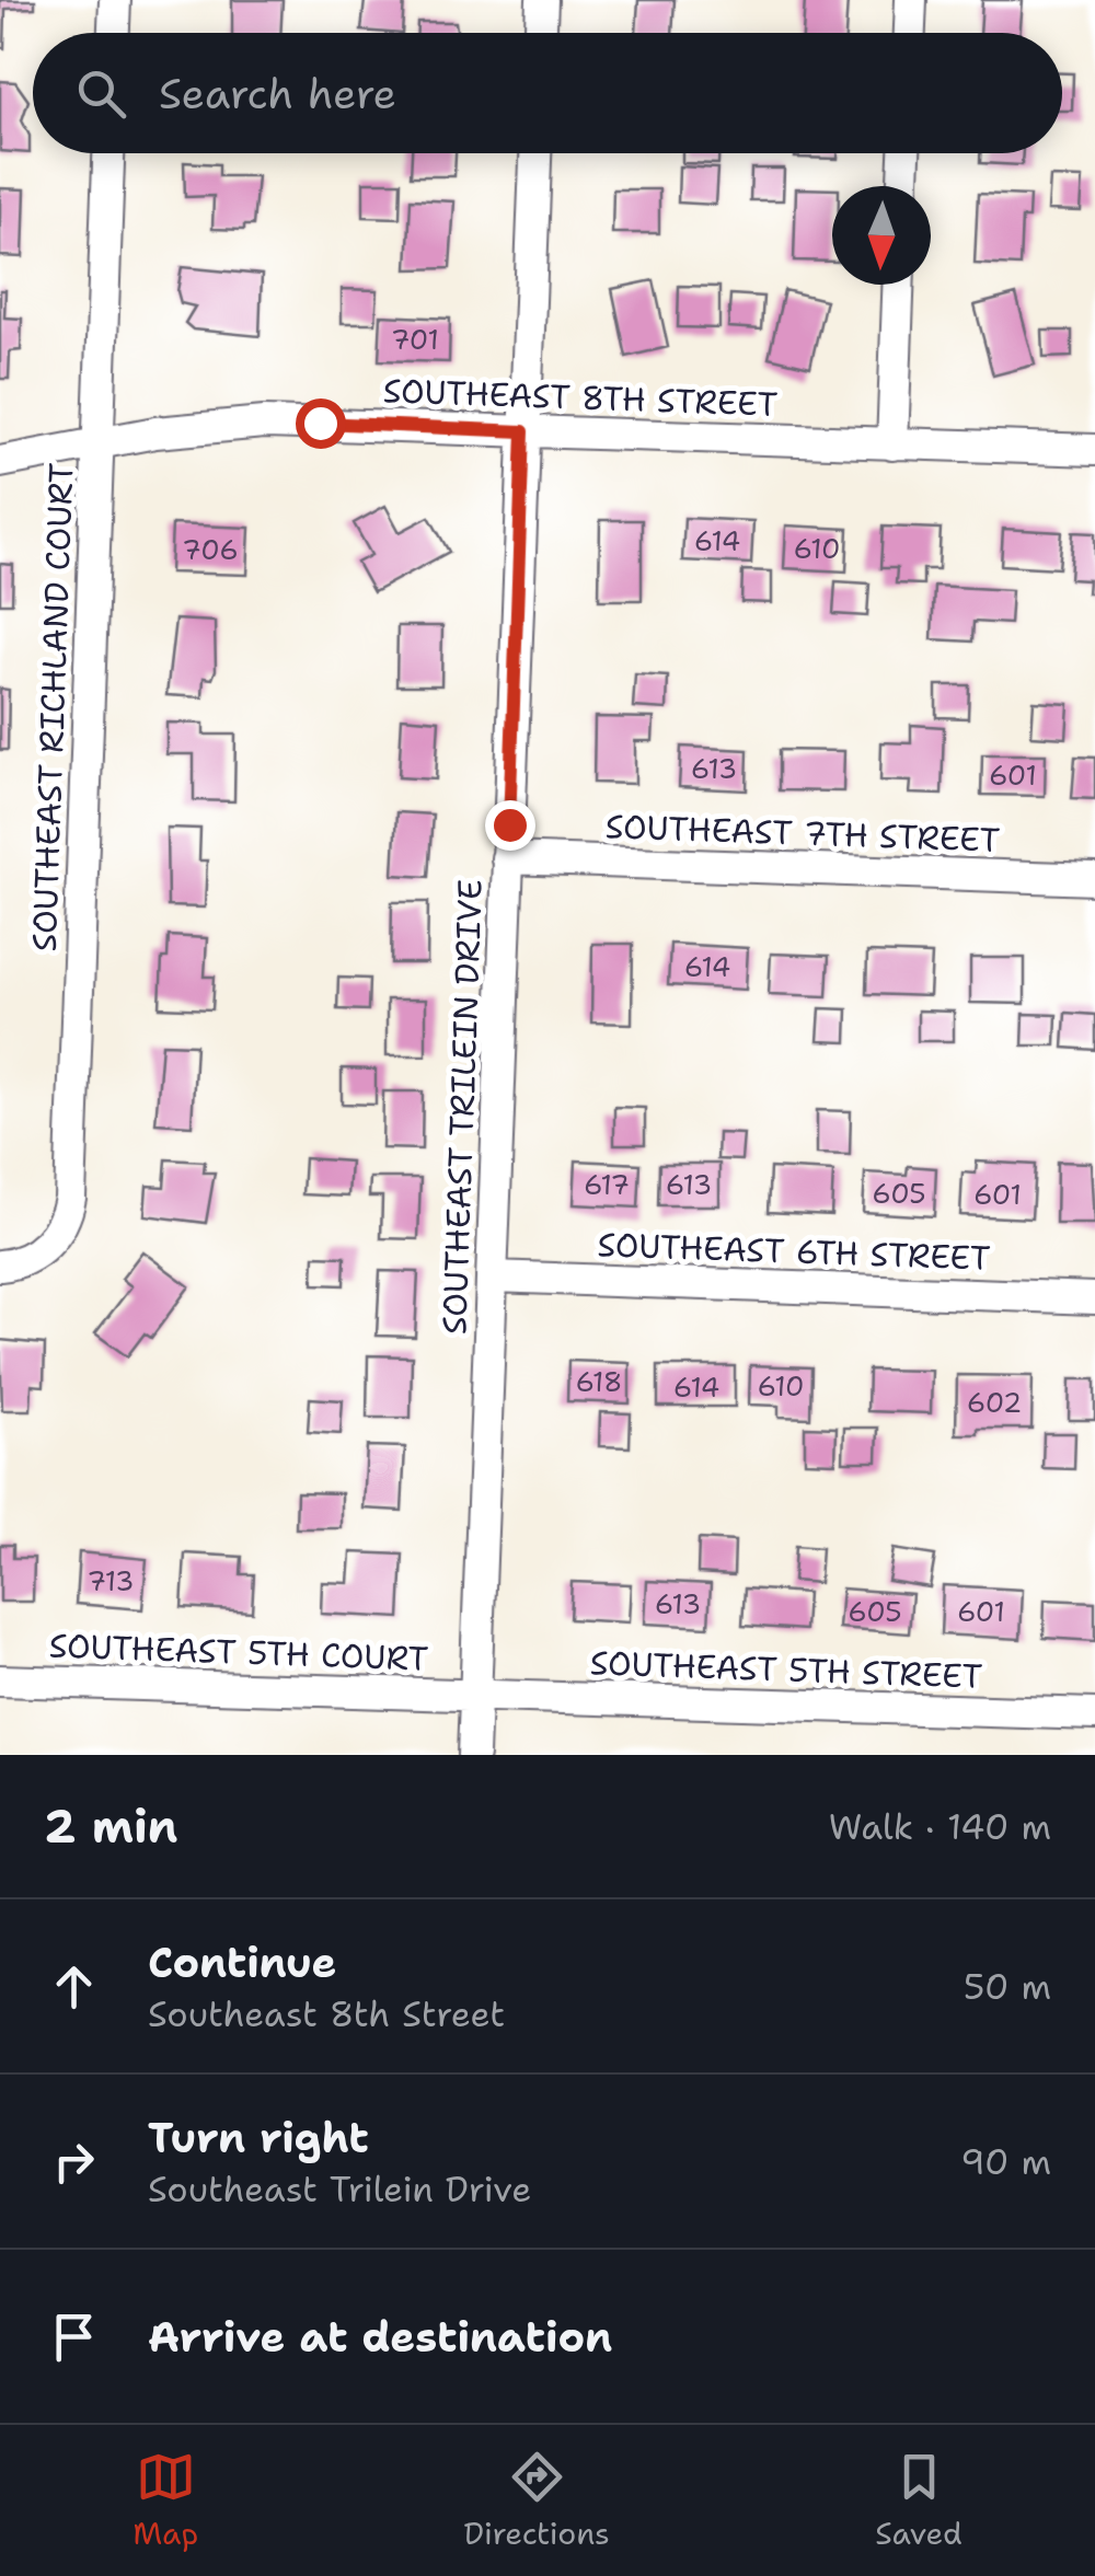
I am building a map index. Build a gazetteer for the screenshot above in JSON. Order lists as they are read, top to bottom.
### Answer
{
  "streets": {
    "street": [
      "SOUTHEAST 8TH STREET",
      "SOUTHEAST RICHLAND COURT",
      "SOUTHEAST 7TH STREET",
      "SOUTHEAST TRILEIN DRIVE",
      "SOUTHEAST 6TH STREET",
      "SOUTHEAST 5TH COURT",
      "SOUTHEAST 5TH STREET"
    ]
  },
  "crossings": [
    ["SOUTHEAST 8TH STREET", "SOUTHEAST RICHLAND COURT"],
    ["SOUTHEAST 8TH STREET", "SOUTHEAST TRILEIN DRIVE"],
    ["SOUTHEAST 7TH STREET", "SOUTHEAST TRILEIN DRIVE"],
    ["SOUTHEAST TRILEIN DRIVE", "SOUTHEAST 6TH STREET"],
    ["SOUTHEAST TRILEIN DRIVE", "SOUTHEAST 5TH COURT"],
    ["SOUTHEAST TRILEIN DRIVE", "SOUTHEAST 5TH STREET"],
    ["SOUTHEAST 5TH COURT", "SOUTHEAST 5TH STREET"]
  ],
  "house_numbers": [
    "701",
    "614",
    "610",
    "706",
    "613",
    "601",
    "614",
    "617",
    "613",
    "605",
    "601",
    "618",
    "610",
    "614",
    "602",
    "713",
    "613",
    "605",
    "601"
  ],
  "north": "bottom",
  "page": {
    "search": "Search here",
    "heading": ["2 min", "Walk · 140 m"],
    "list": [
      ["Continue", "Southeast 8th Street", "50 m"],
      ["Turn right", "Southeast Trilein Drive", "90 m"],
      "Arrive at destination"
    ],
    "nav": ["Map", "Directions", "Saved"]
  }
}
